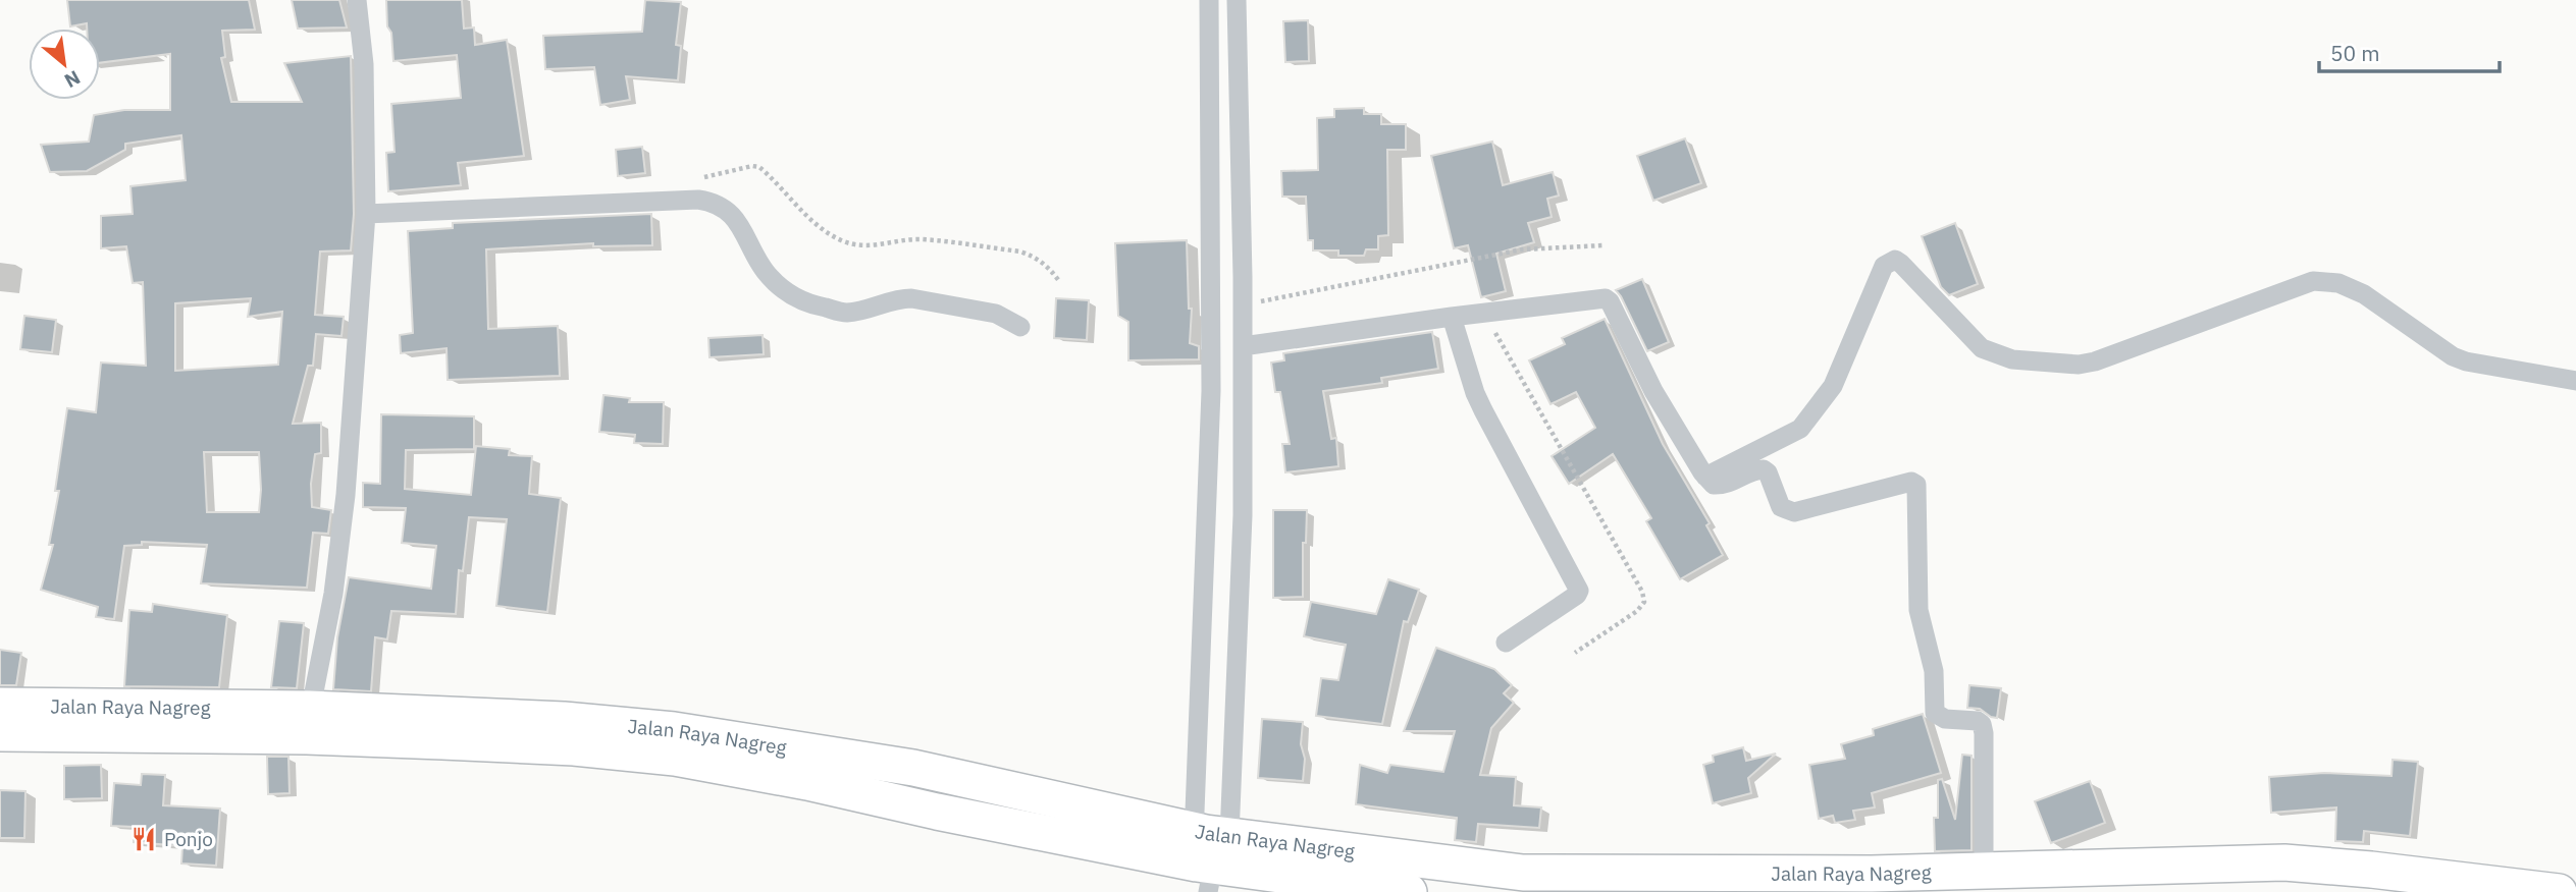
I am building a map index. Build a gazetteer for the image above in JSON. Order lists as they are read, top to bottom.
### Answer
{
  "streets": {
    "highway": ["Jalan Raya Nagreg"]
  },
  "places": {
    "restaurant": ["Ponjo"]
  },
  "scale_bar": "50 m",
  "north": "bottom right"
}
